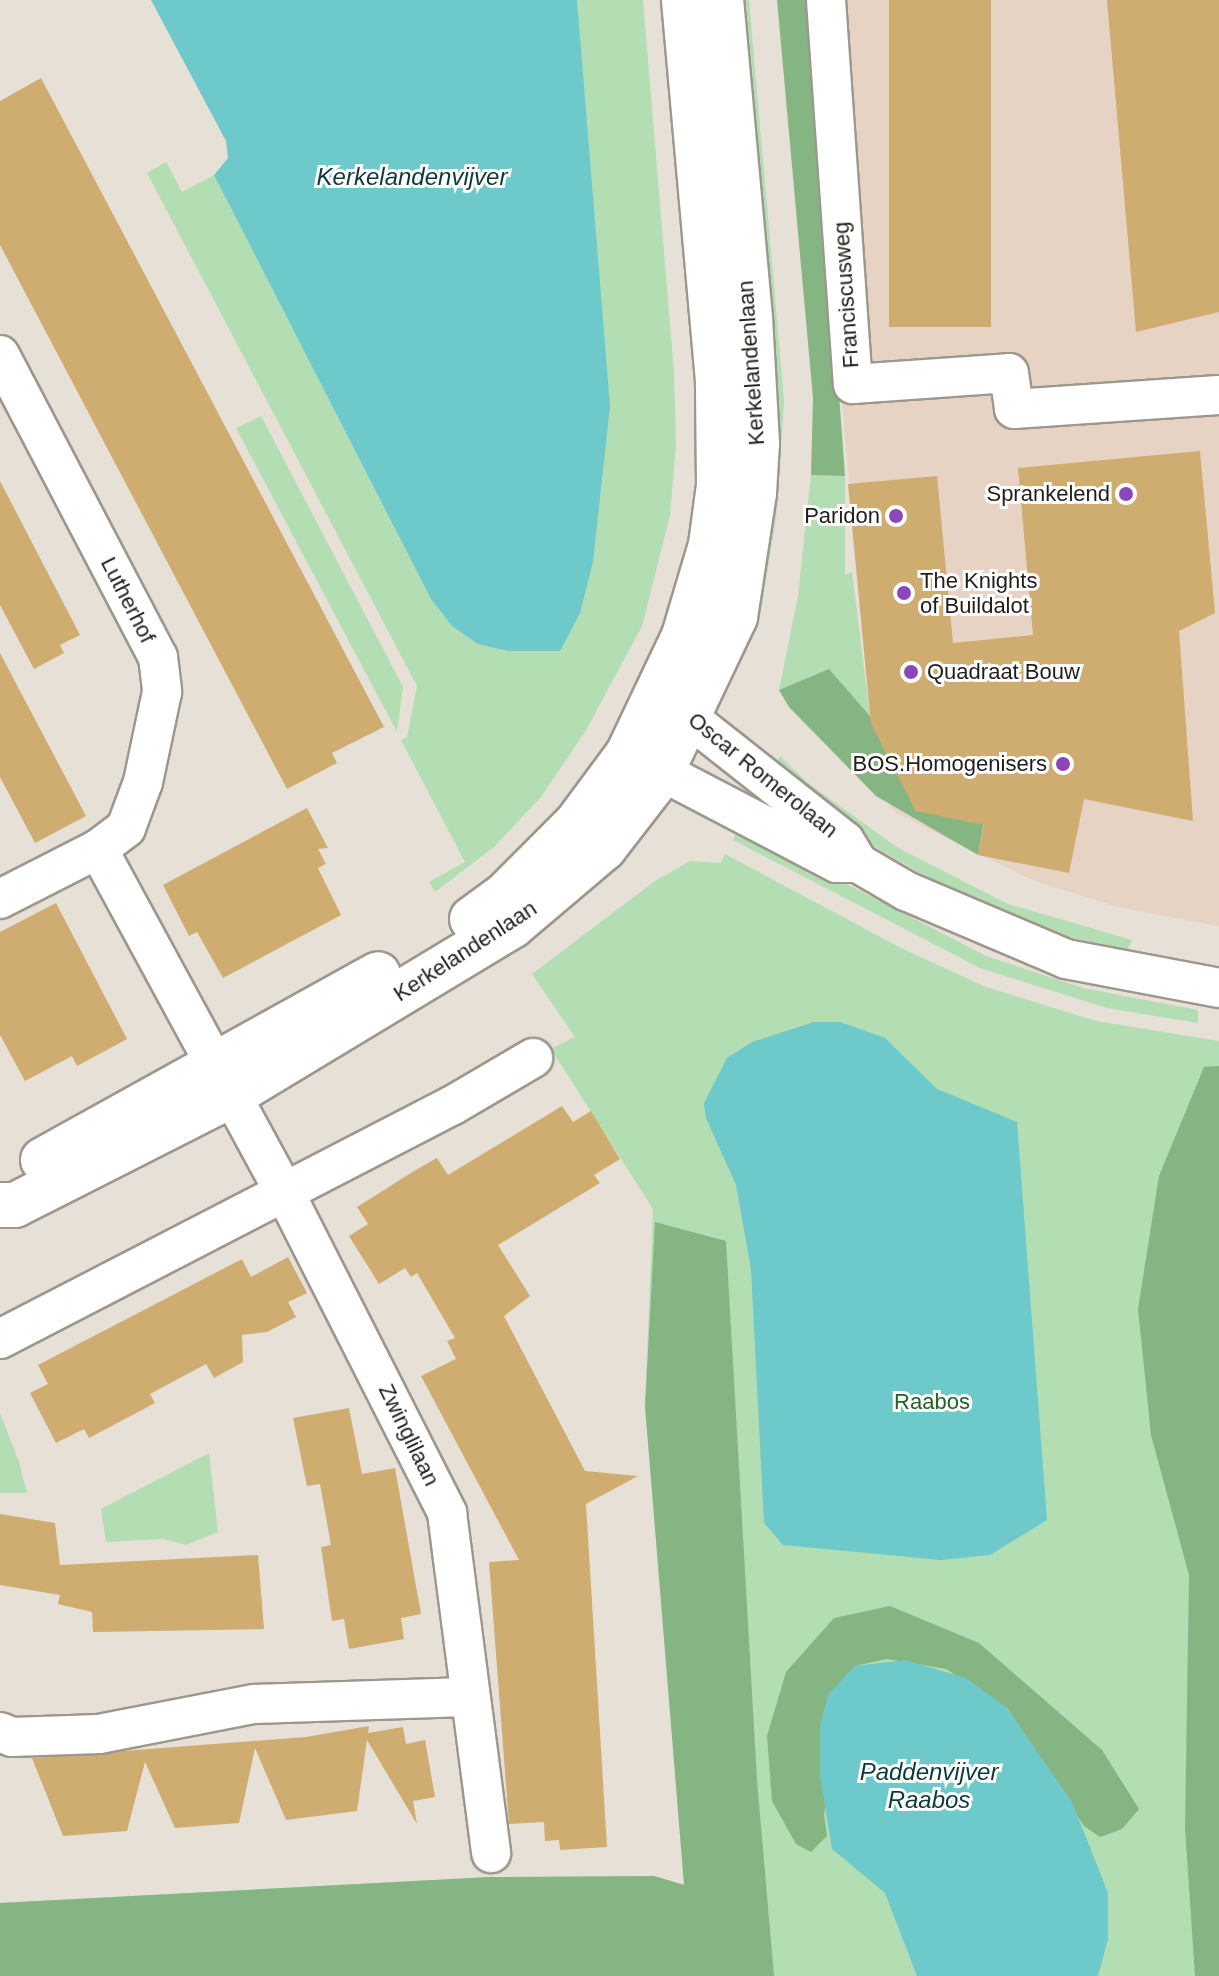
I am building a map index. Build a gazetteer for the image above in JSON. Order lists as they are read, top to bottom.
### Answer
{
  "streets": {
    "street": [
      "Franciscusweg",
      "Kerkelandenlaan",
      "Lutherhof",
      "Oscar Romerolaan",
      "Zwinglilaan"
    ]
  },
  "crossings": [
    ["Kerkelandenlaan", "Oscar Romerolaan"],
    ["Kerkelandenlaan", "Zwinglilaan"]
  ],
  "water": ["Kerkelandenvijver", "Paddenvijver Raabos"],
  "parks": ["Raabos"],
  "places": [
    "Sprankelend",
    "Paridon",
    "The Knights of Buildalot",
    "Quadraat Bouw",
    "BOS.Homogenisers"
  ]
}
